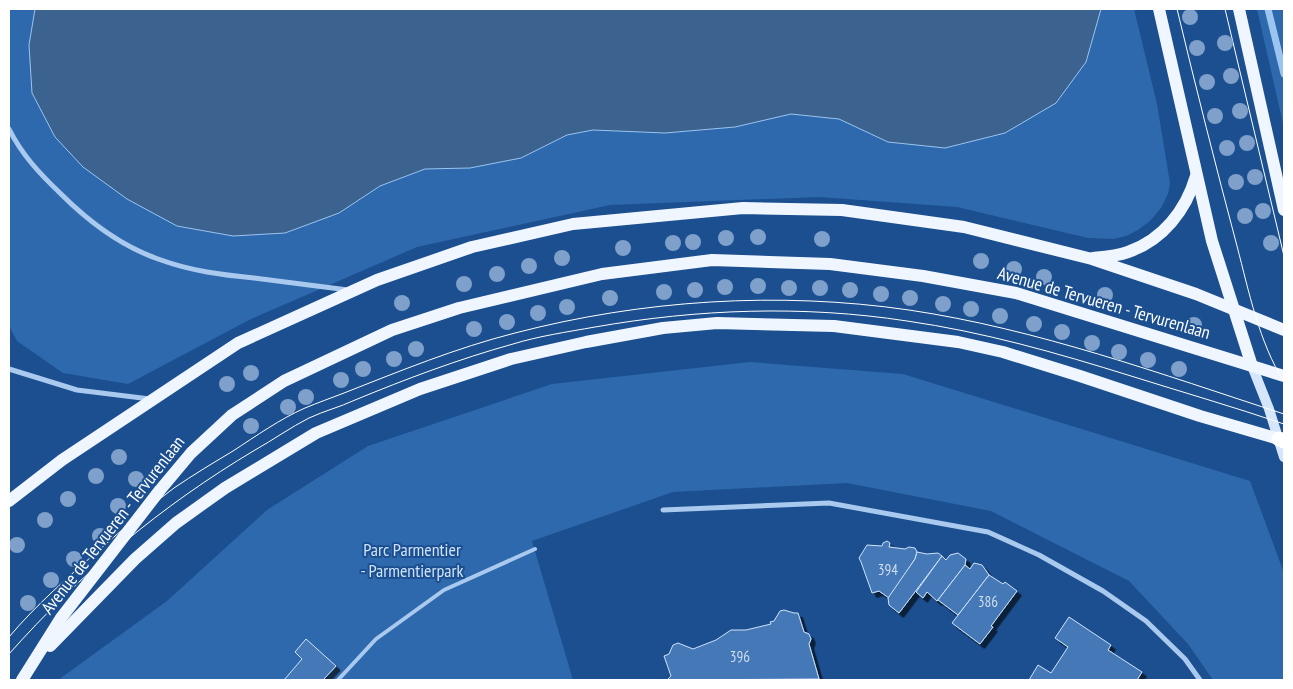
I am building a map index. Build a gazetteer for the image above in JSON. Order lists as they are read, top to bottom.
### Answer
{
  "streets": {
    "main road": ["Avenue de Tervueren - Tervurenlaan"]
  },
  "parks": ["Parc Parmentier - Parmentierpark"],
  "house_numbers": ["394", "386", "396"]
}
